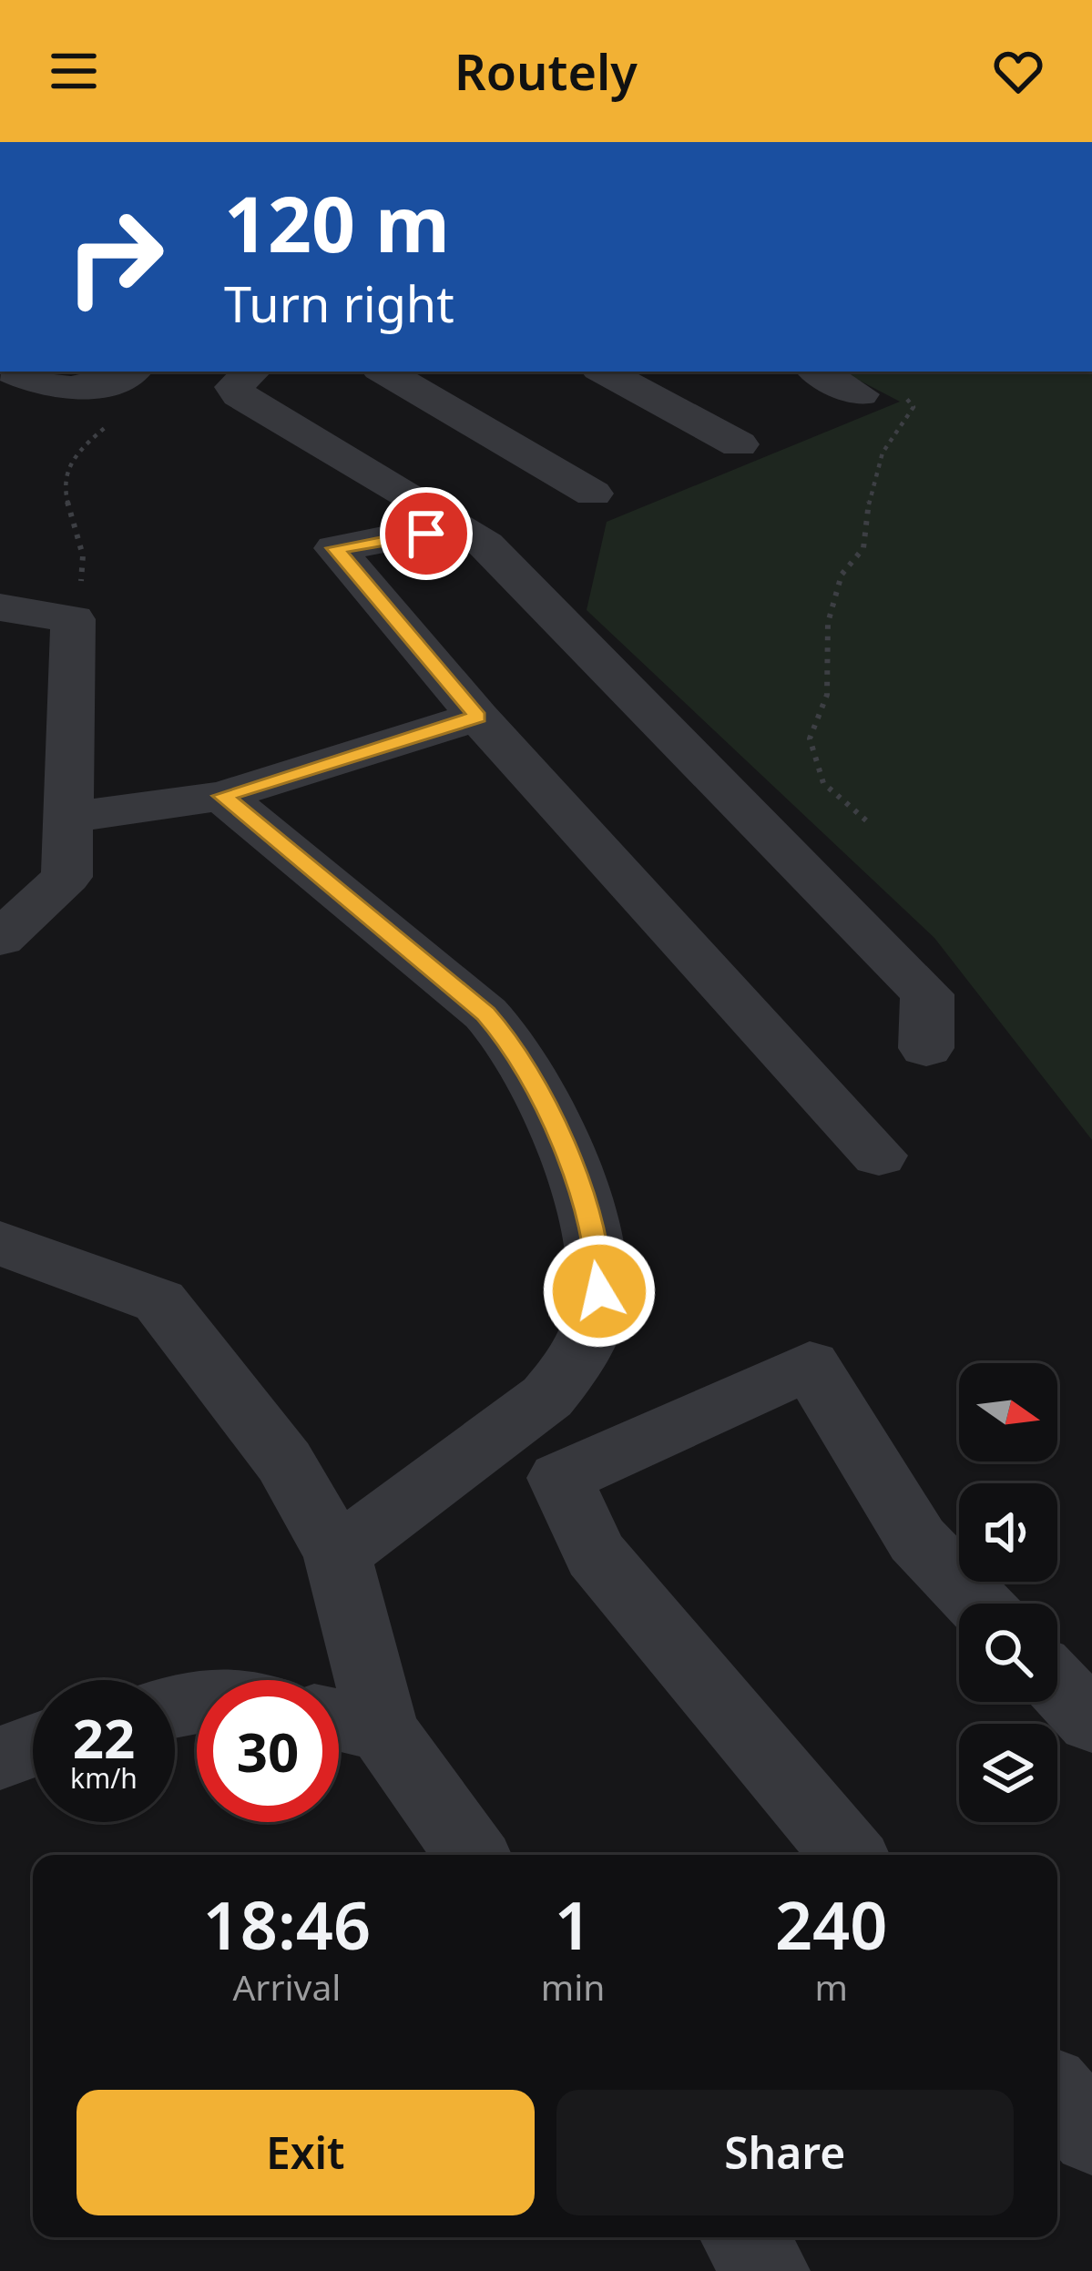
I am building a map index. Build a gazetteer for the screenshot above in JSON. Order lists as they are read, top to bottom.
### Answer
{
  "north": "right",
  "page": {
    "header": "Routely",
    "turn": ["120 m", "Turn right"],
    "speed": "22 km/h",
    "limit": "30",
    "eta": [
      "18:46",
      "Arrival",
      "1",
      "min",
      "240",
      "m"
    ],
    "buttons": ["Exit", "Share"]
  }
}
